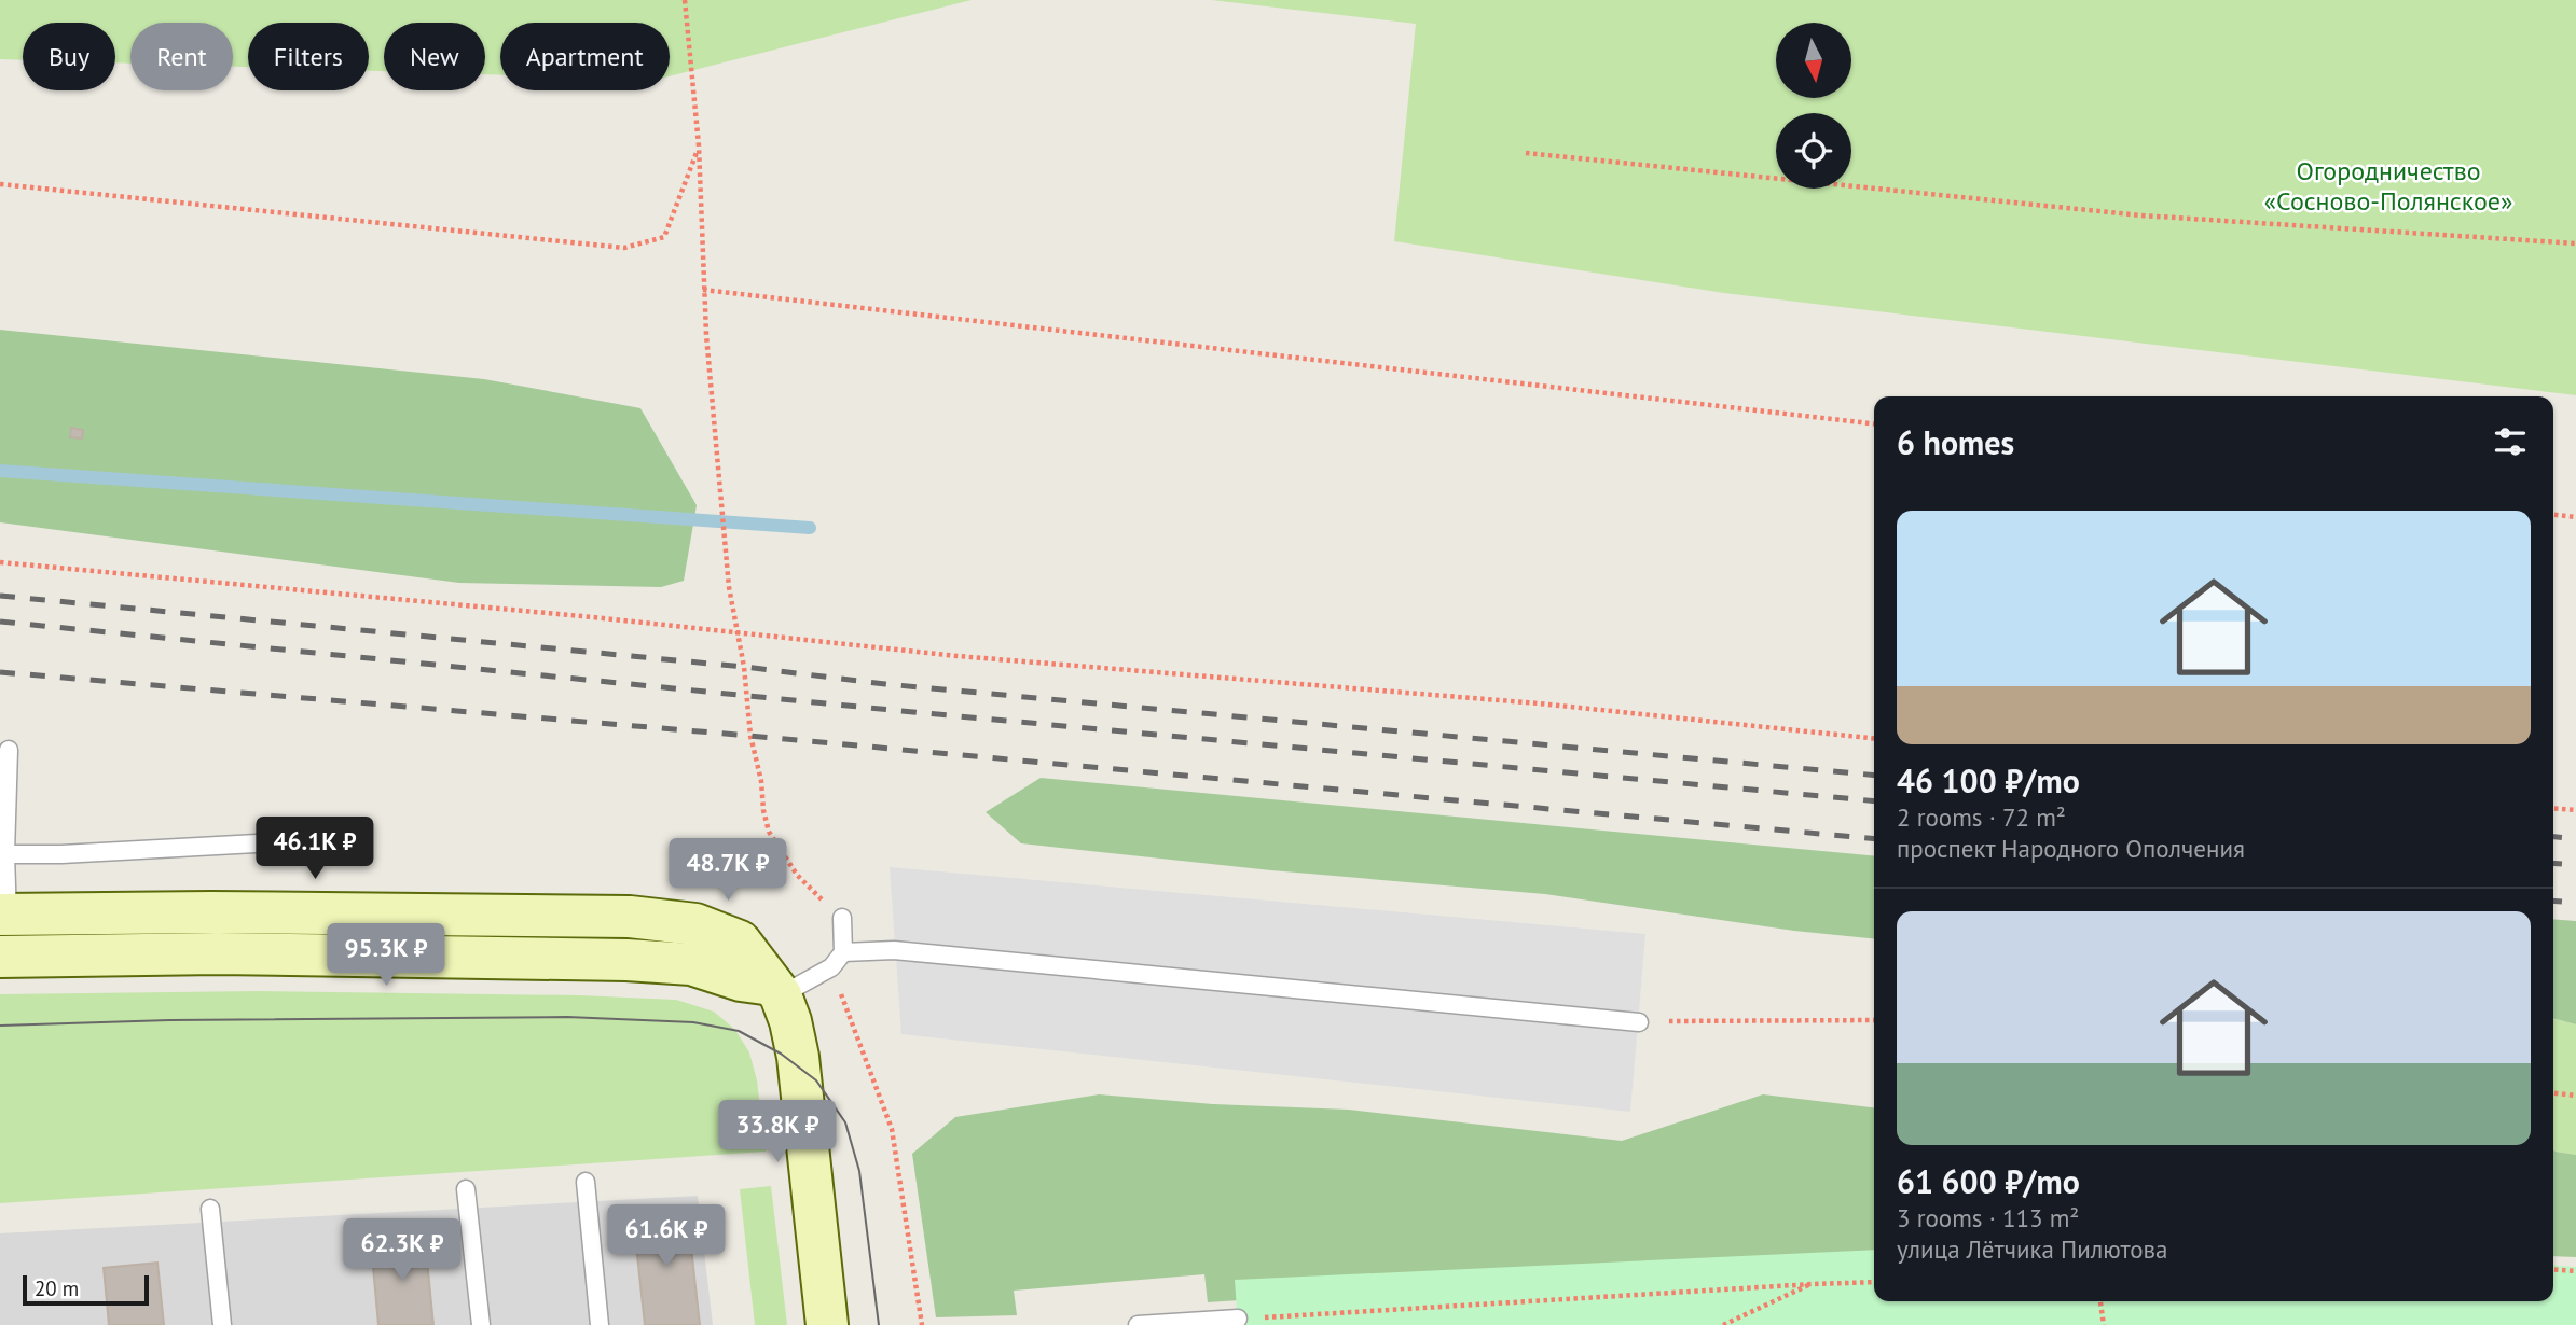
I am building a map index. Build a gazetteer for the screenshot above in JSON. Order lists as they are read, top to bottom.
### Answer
{
  "parks": ["Огородничество «Сосново-Полянское»"],
  "scale_bar": "20 m",
  "north": "bottom",
  "page": {
    "chip": [
      "Buy",
      "Rent",
      "Filters",
      "New",
      "Apartment"
    ],
    "heading": "6 homes",
    "list": [
      {
        "name": "46 100 ₽/mo",
        "note": "2 rooms · 72 m² · проспект Народного Ополчения"
      },
      {
        "name": "61 600 ₽/mo",
        "note": "3 rooms · 113 m² · улица Лётчика Пилютова"
      }
    ],
    "price": [
      "46.1K ₽",
      "48.7K ₽",
      "95.3K ₽",
      "33.8K ₽",
      "61.6K ₽",
      "62.3K ₽"
    ],
    "scale": "20 m"
  }
}
